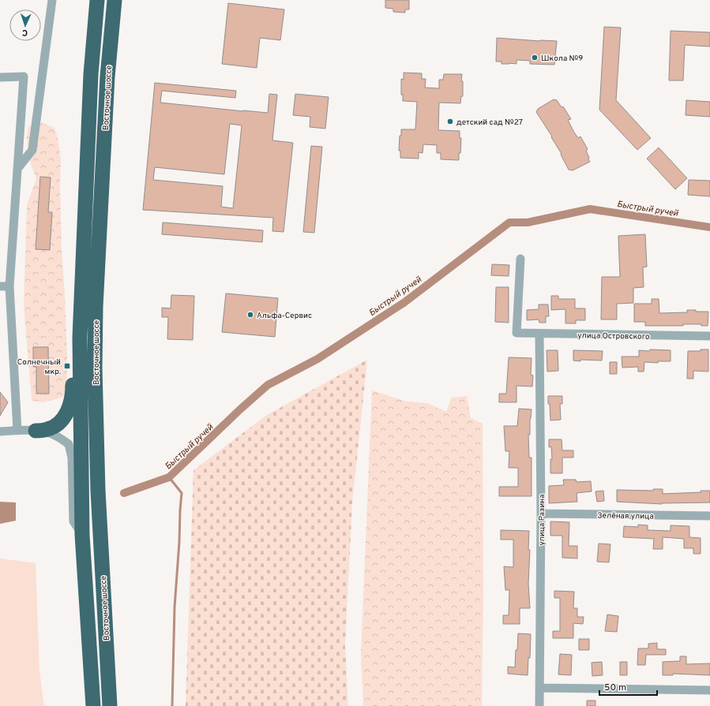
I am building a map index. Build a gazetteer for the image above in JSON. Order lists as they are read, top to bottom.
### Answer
{
  "streets": {
    "highway": ["Восточное шоссе"],
    "street": ["улица Островского", "Зелёная улица", "улица Разина"]
  },
  "crossings": [
    ["улица Островского", "улица Разина"],
    ["Зелёная улица", "улица Разина"]
  ],
  "water": ["Быстрый ручей"],
  "places": {
    "other": ["Школа №9", "детский сад №27", "Альфа-Сервис"],
    "transit": ["Солнечный мкр."]
  },
  "scale_bar": "50 m",
  "north": "bottom"
}
